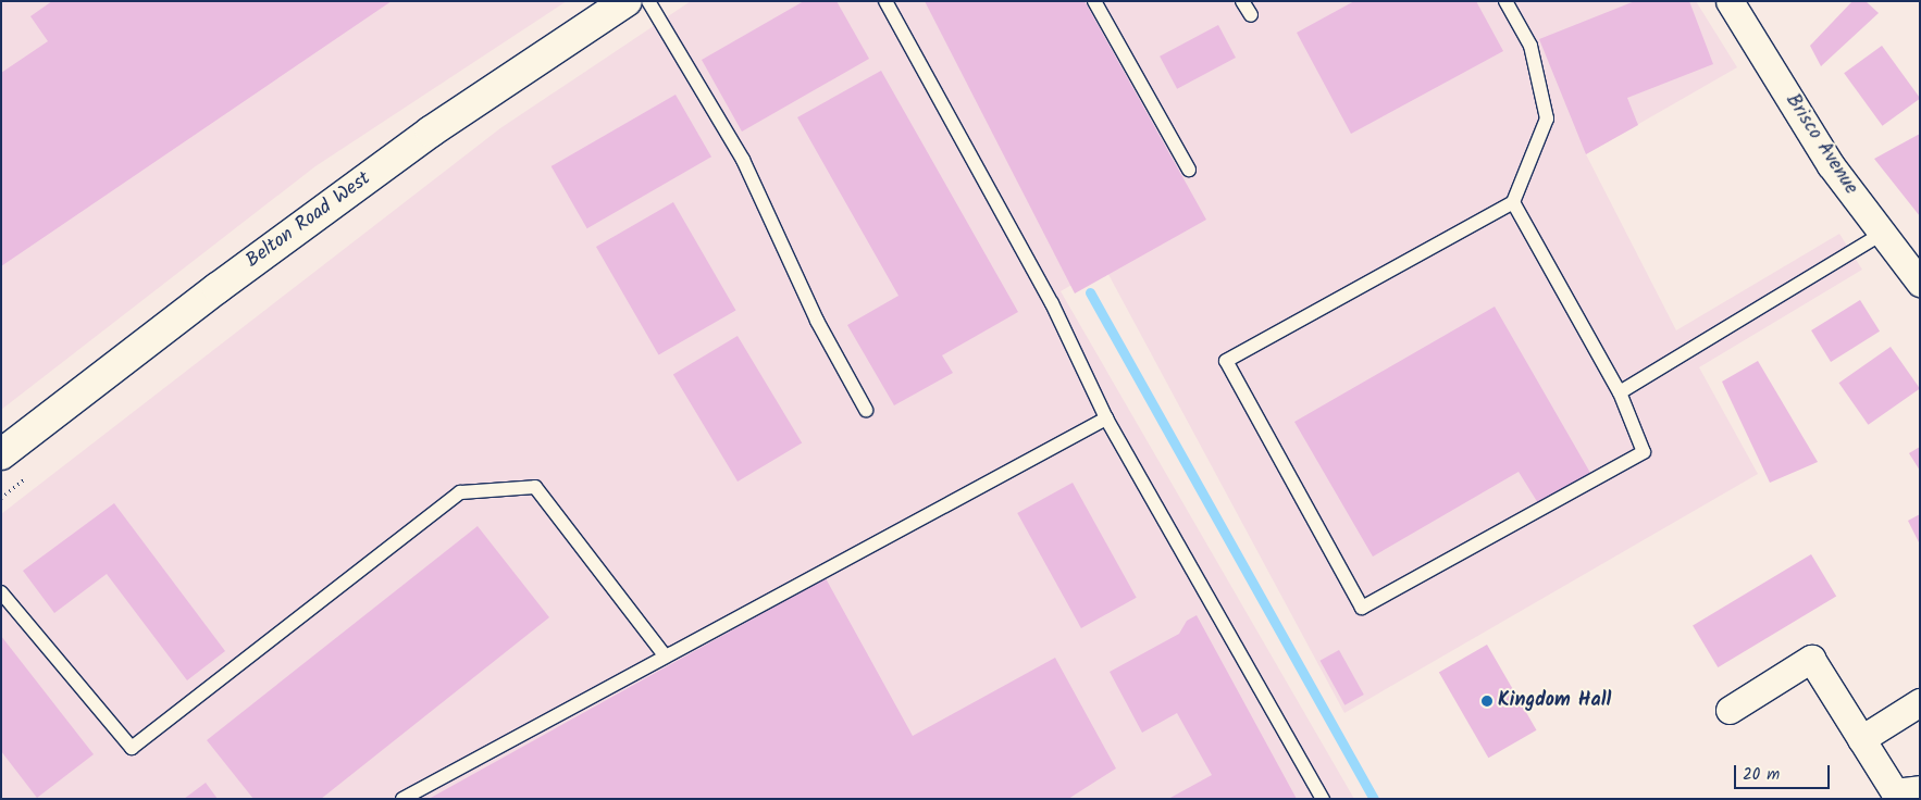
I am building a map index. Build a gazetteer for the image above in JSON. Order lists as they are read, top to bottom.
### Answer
{
  "streets": {
    "street": ["Brisco Avenue", "Belton Road West"]
  },
  "places": ["Kingdom Hall"],
  "scale_bar": "20 m"
}
